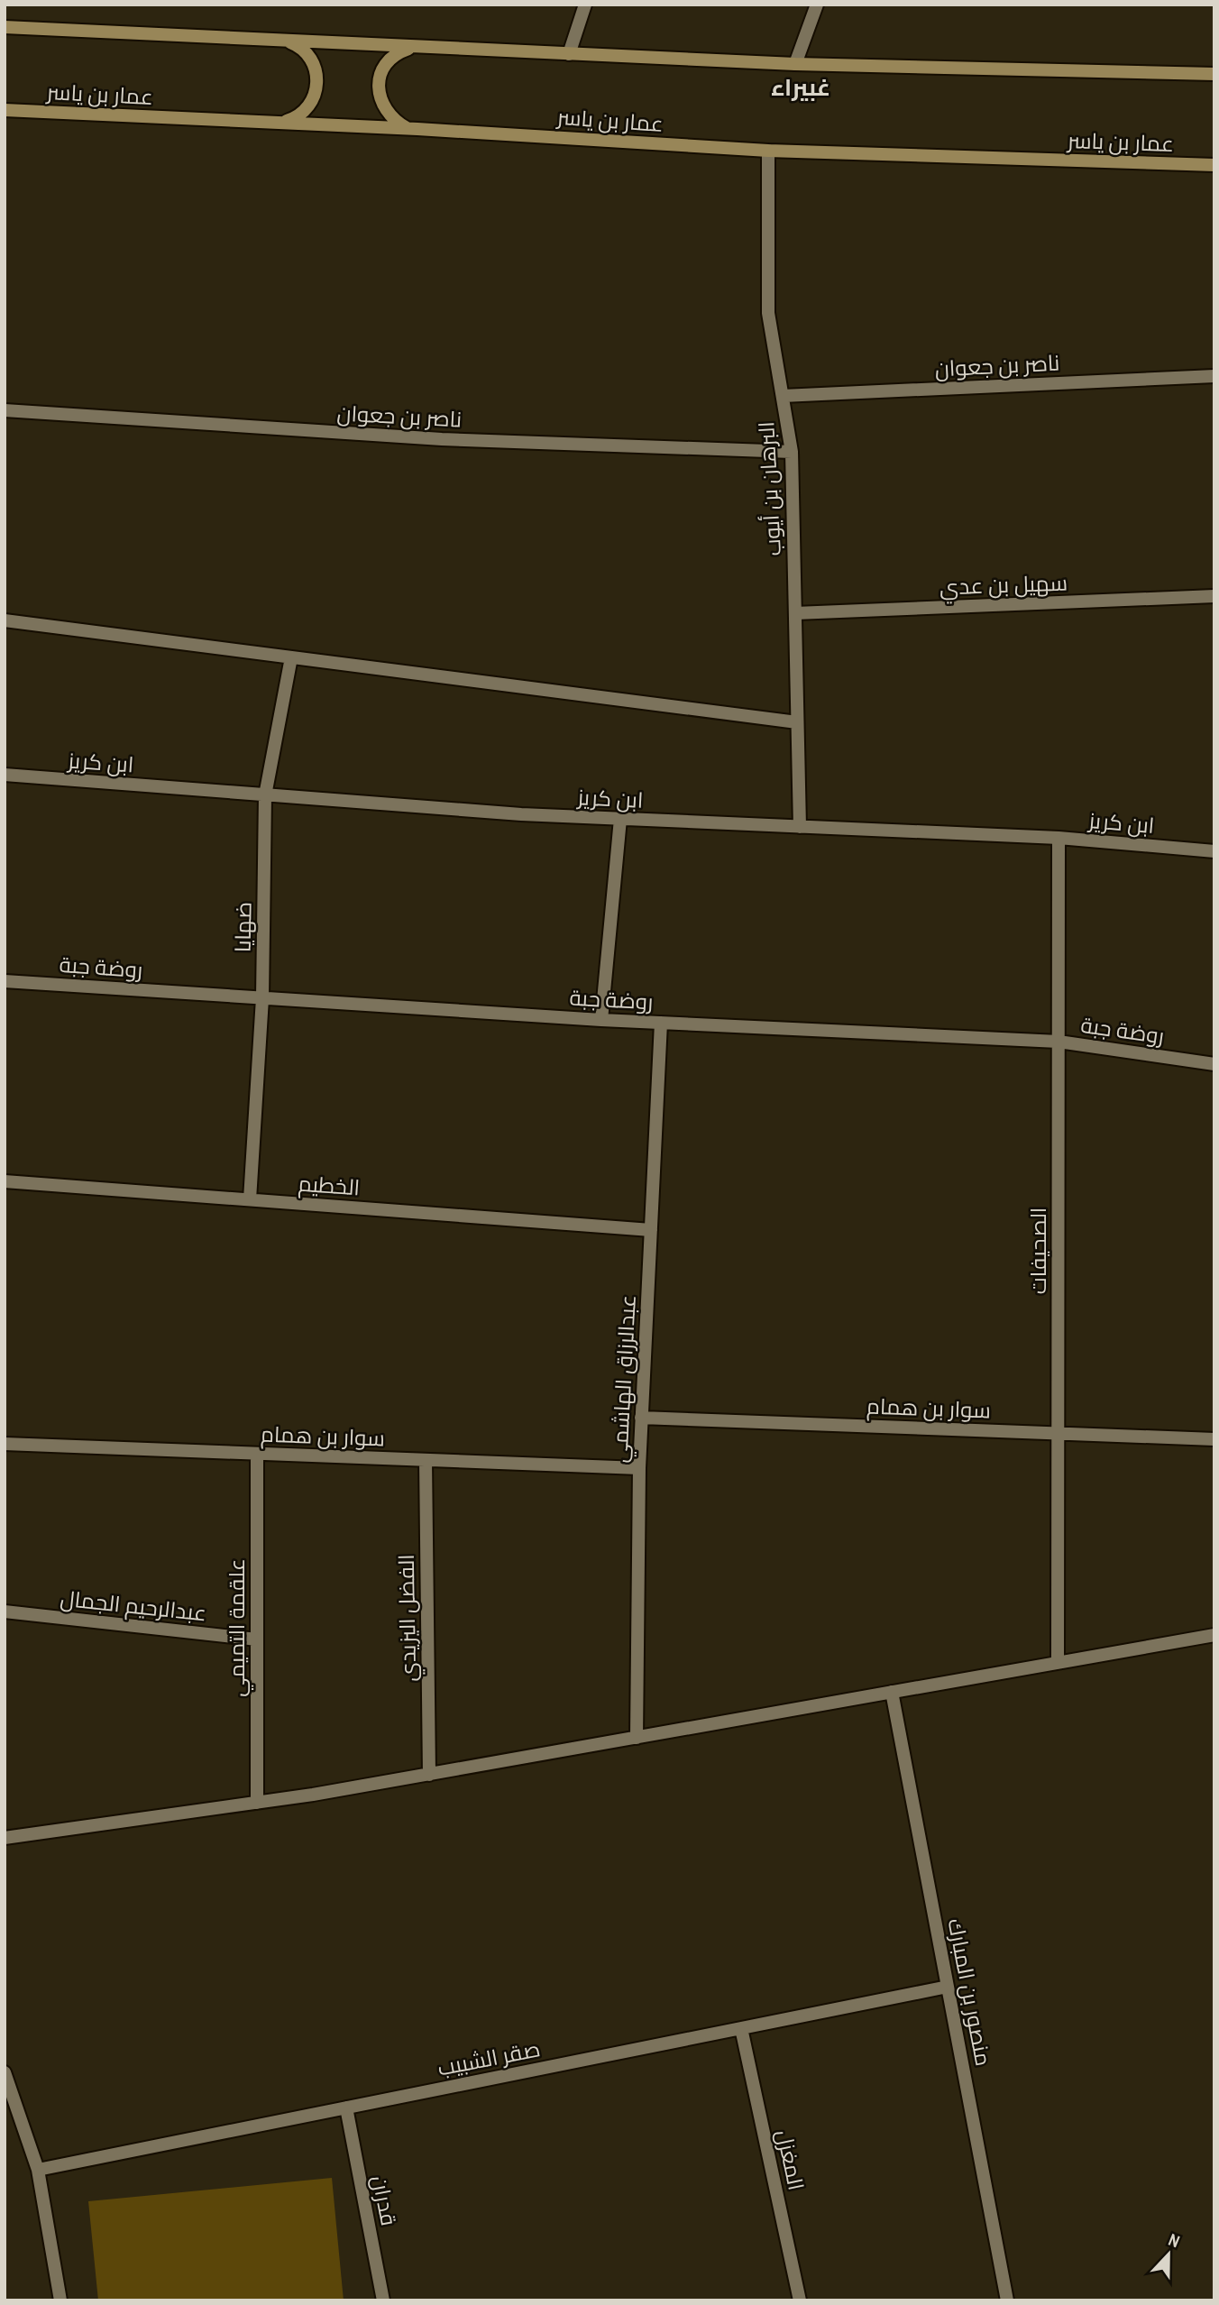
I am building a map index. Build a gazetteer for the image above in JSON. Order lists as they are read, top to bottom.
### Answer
{
  "streets": {
    "main road": ["عمار بن ياسر"],
    "street": [
      "ناصر بن جعوان",
      "البرهان بن أيوب",
      "سهيل بن عدي",
      "ابن كريز",
      "ضهايا",
      "روضة جبة",
      "الخطيم",
      "الصحيفات",
      "عبدالرزاق الهاشمي",
      "سوار بن همام",
      "عبدالرحيم الجمال",
      "الفضل اليزيدي",
      "علقمة التميمي",
      "منصور بن المبارك",
      "صقر الشبيب",
      "المغزل",
      "قدران"
    ]
  },
  "crossings": [
    ["عمار بن ياسر", "البرهان بن أيوب"],
    ["ناصر بن جعوان", "البرهان بن أيوب"],
    ["البرهان بن أيوب", "سهيل بن عدي"],
    ["البرهان بن أيوب", "ابن كريز"],
    ["ابن كريز", "ضهايا"],
    ["ابن كريز", "الصحيفات"],
    ["ضهايا", "روضة جبة"],
    ["ضهايا", "الخطيم"],
    ["روضة جبة", "الصحيفات"],
    ["روضة جبة", "عبدالرزاق الهاشمي"],
    ["الخطيم", "عبدالرزاق الهاشمي"],
    ["الصحيفات", "سوار بن همام"],
    ["عبدالرزاق الهاشمي", "سوار بن همام"],
    ["سوار بن همام", "الفضل اليزيدي"],
    ["سوار بن همام", "علقمة التميمي"],
    ["عبدالرحيم الجمال", "علقمة التميمي"],
    ["منصور بن المبارك", "صقر الشبيب"],
    ["صقر الشبيب", "المغزل"],
    ["صقر الشبيب", "قدران"]
  ],
  "districts": ["غبيراء"],
  "north": "top"
}
